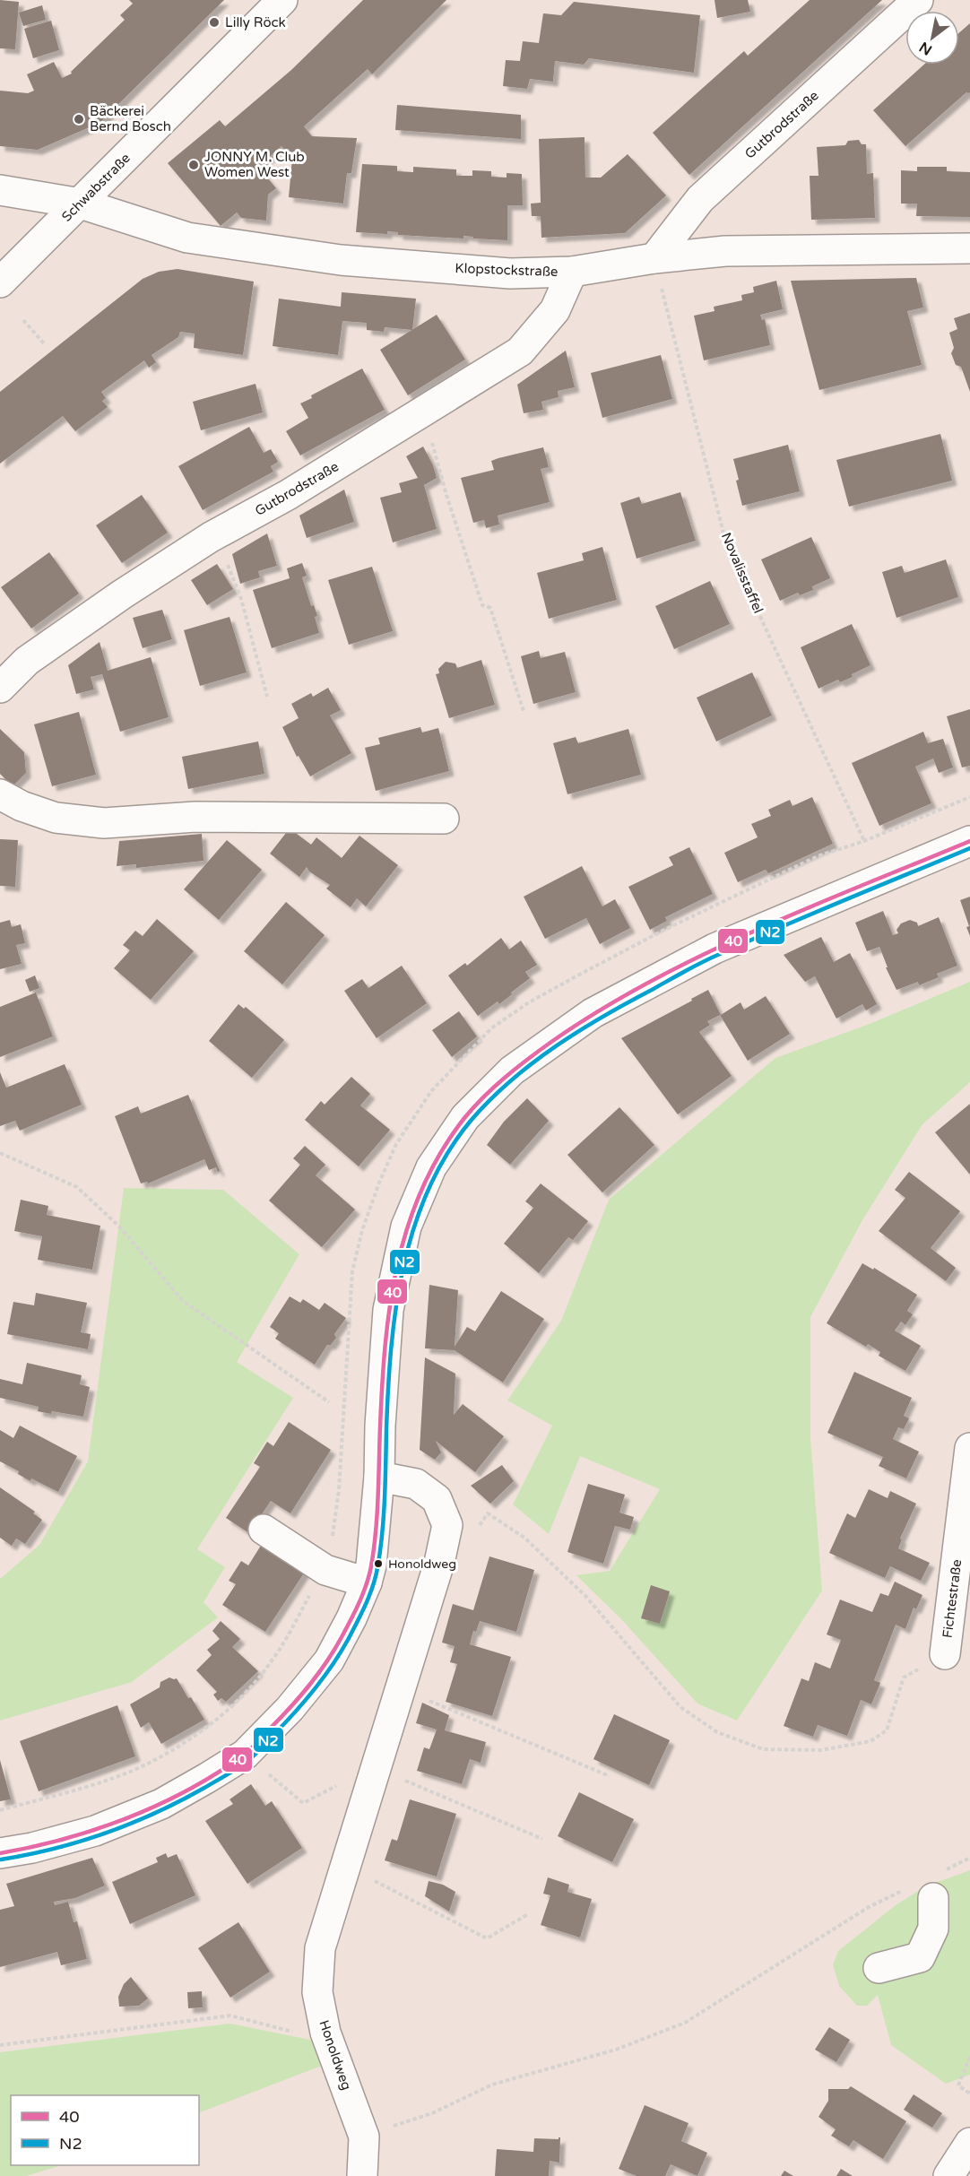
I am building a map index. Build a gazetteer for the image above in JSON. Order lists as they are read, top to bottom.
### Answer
{
  "streets": {
    "street": [
      "Gutbrodstraße",
      "Schwabstraße",
      "Klopstockstraße",
      "Fichtestraße",
      "Honoldweg"
    ],
    "path": ["Novalisstaffel"]
  },
  "crossings": [
    ["Gutbrodstraße", "Klopstockstraße"],
    ["Schwabstraße", "Klopstockstraße"]
  ],
  "places": [
    "Lilly Röck",
    "Bäckerei Bernd Bosch",
    "JONNY M. Club Women West",
    "Honoldweg"
  ],
  "lines": ["transit line 40", "transit line N2"],
  "legend": ["40", "N2"],
  "north": "bottom left"
}
